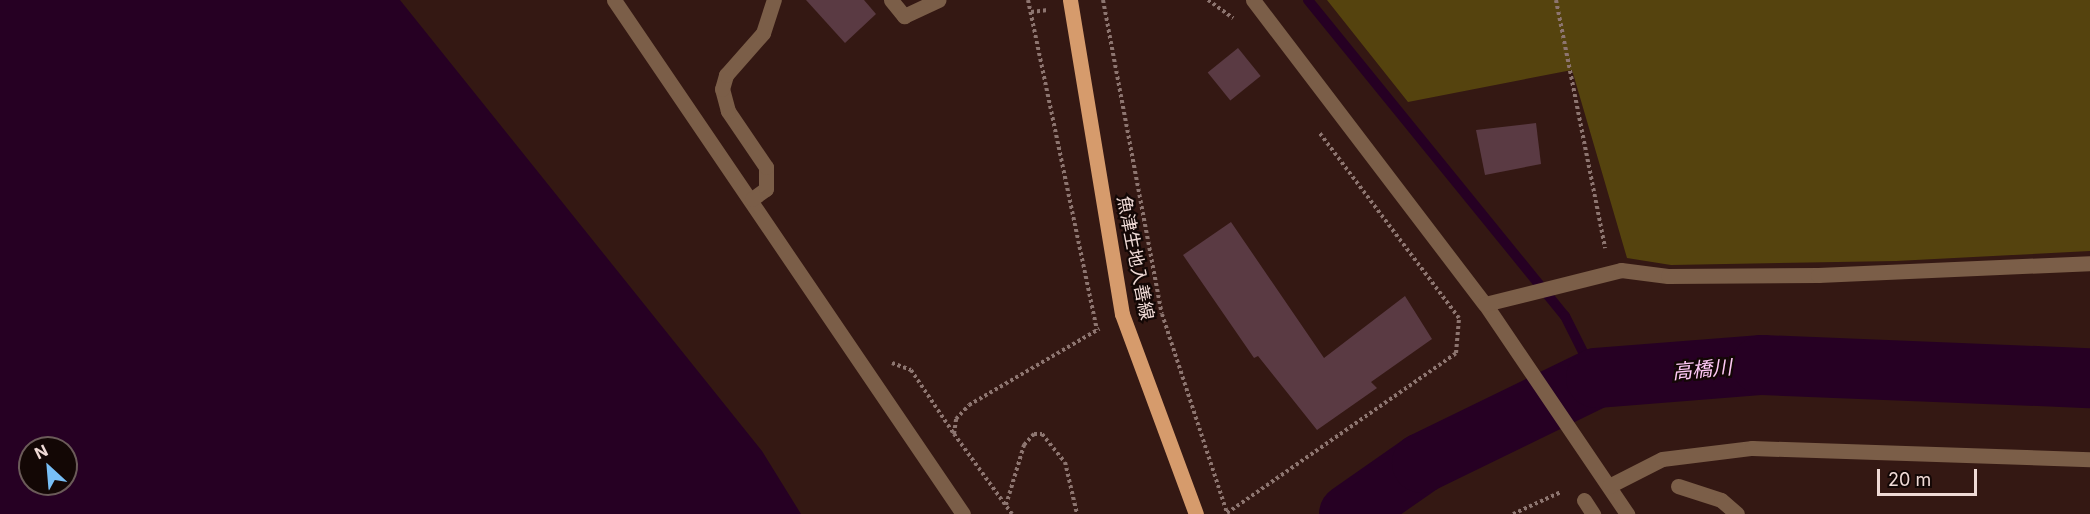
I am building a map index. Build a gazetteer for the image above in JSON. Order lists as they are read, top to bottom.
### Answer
{
  "streets": {
    "main road": ["魚津生地入善線"]
  },
  "water": ["高橋川"],
  "scale_bar": "20 m",
  "north": "top left"
}
